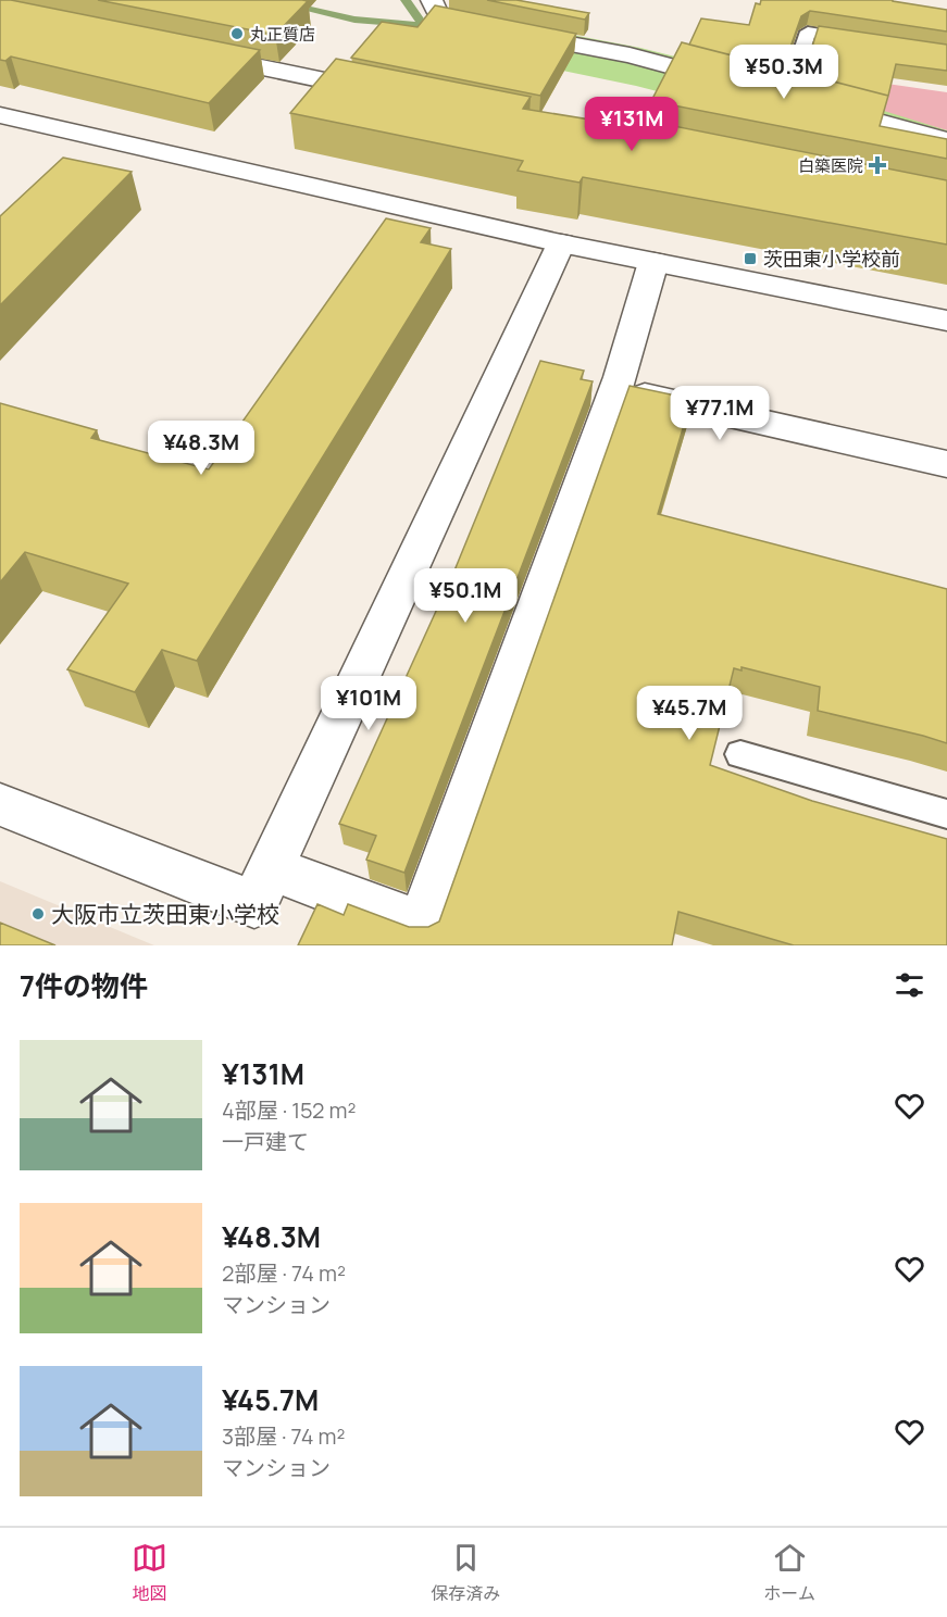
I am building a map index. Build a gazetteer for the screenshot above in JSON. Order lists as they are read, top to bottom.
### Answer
{
  "places": {
    "other": ["丸正質店", "大阪市立茨田東小学校"],
    "health": ["白築医院"],
    "transit": ["茨田東小学校前"]
  },
  "page": {
    "price": [
      "¥50.3M",
      "¥131M",
      "¥77.1M",
      "¥48.3M",
      "¥50.1M",
      "¥101M",
      "¥45.7M"
    ],
    "heading": "7件の物件",
    "list": [
      {
        "name": "¥131M",
        "note": "4部屋 · 152 m² · 一戸建て"
      },
      {
        "name": "¥48.3M",
        "note": "2部屋 · 74 m² · マンション"
      },
      {
        "name": "¥45.7M",
        "note": "3部屋 · 74 m² · マンション"
      }
    ],
    "tabs": ["地図", "保存済み", "ホーム"]
  }
}
